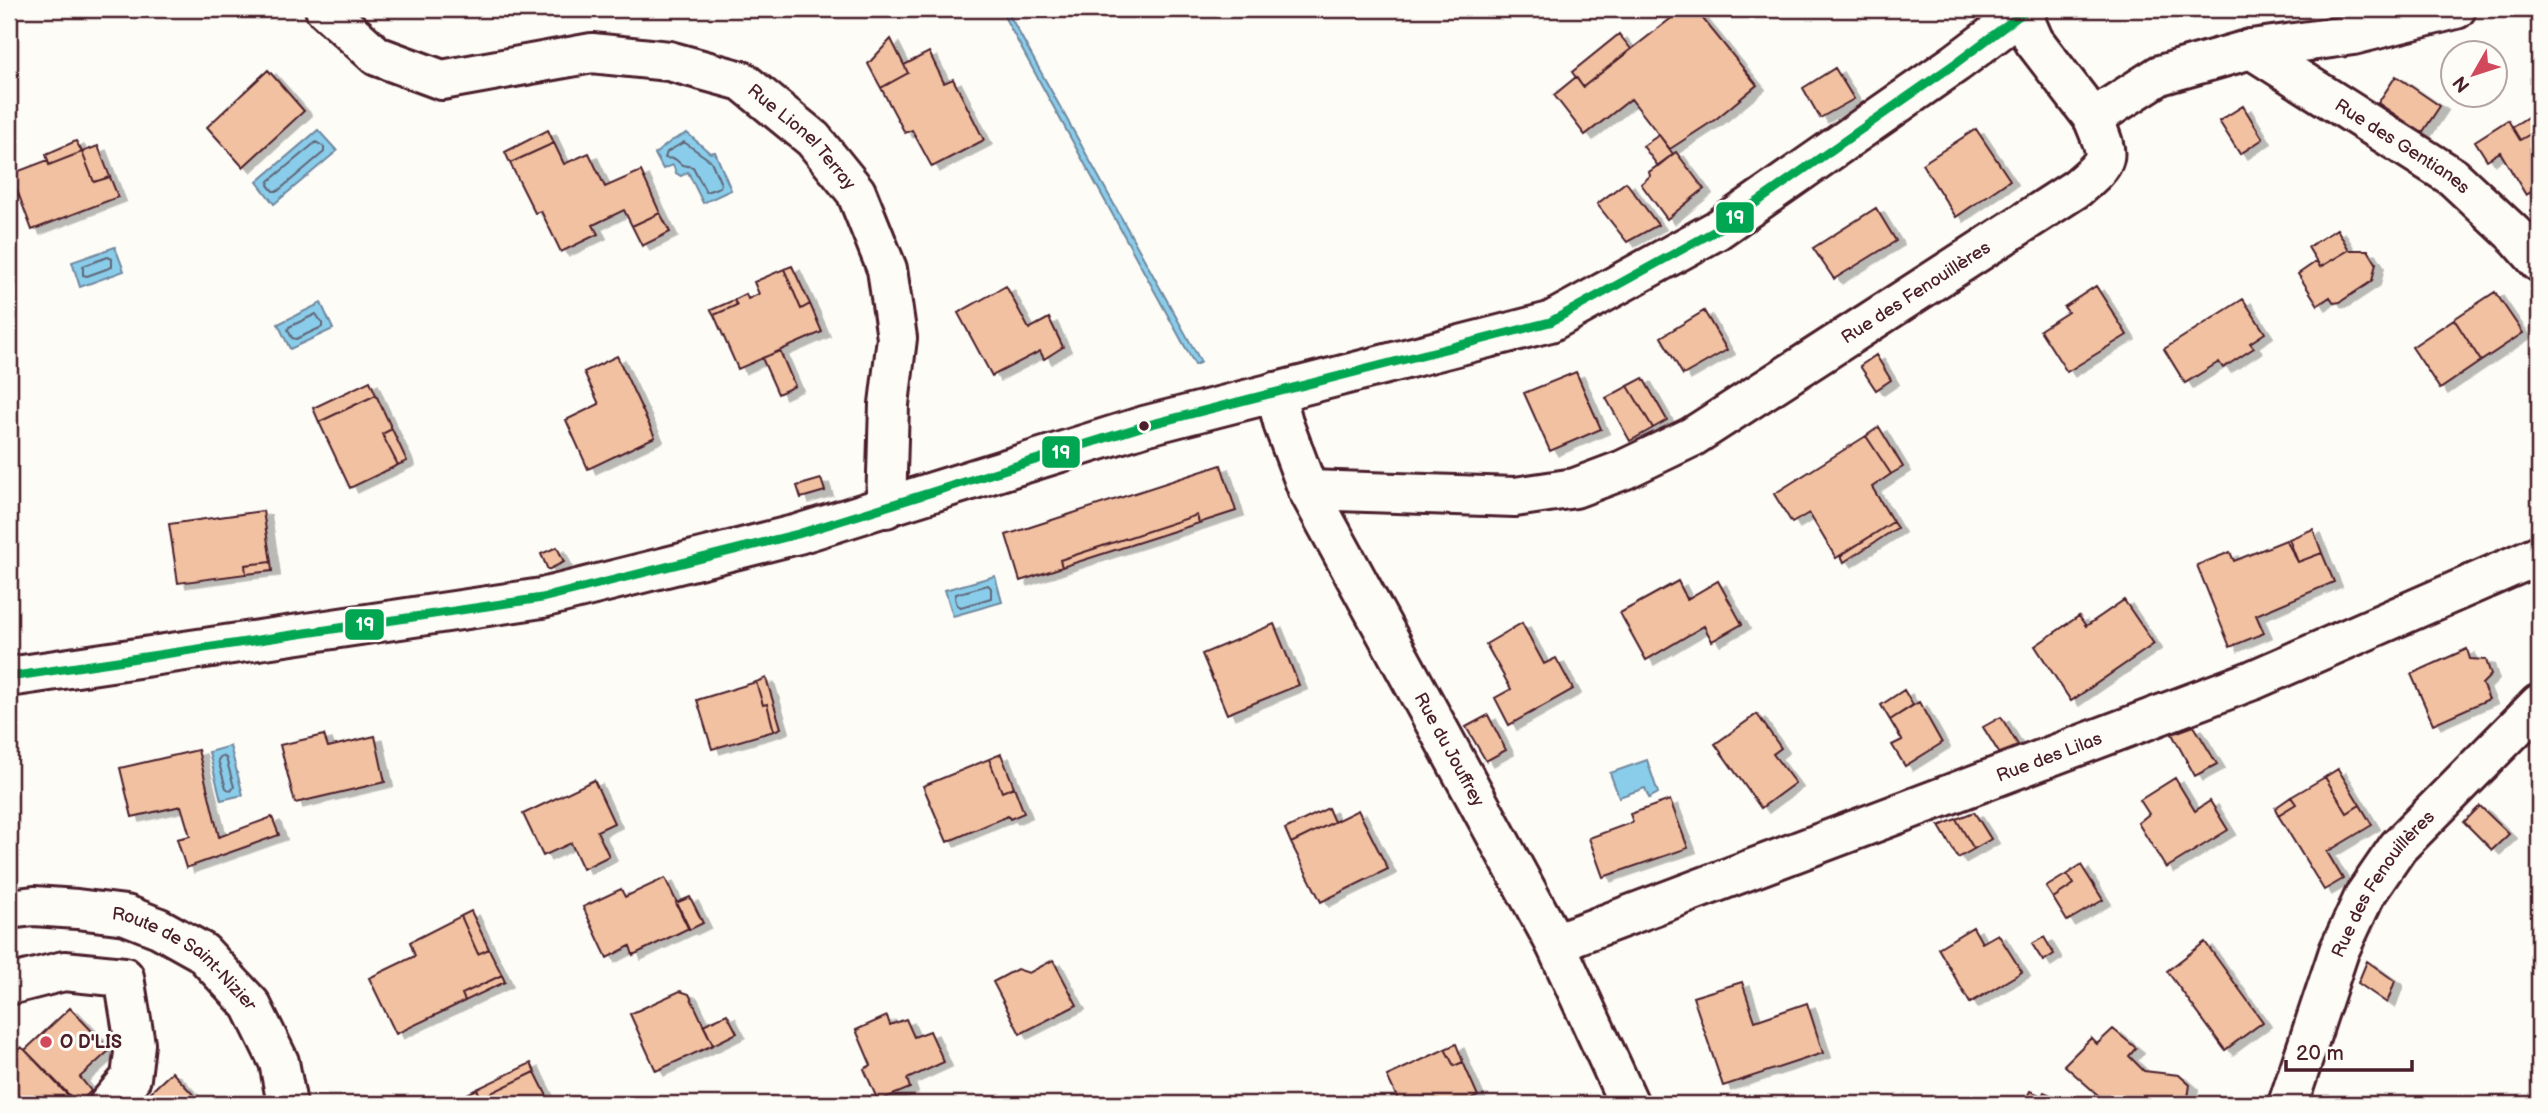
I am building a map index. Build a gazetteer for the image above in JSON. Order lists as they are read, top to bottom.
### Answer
{
  "streets": {
    "street": [
      "Rue Lionel Terray",
      "Rue des Gentianes",
      "Rue des Fenouillères",
      "Rue du Jouffrey",
      "Rue des Lilas",
      "Route de Saint-Nizier"
    ]
  },
  "crossings": [
    ["Rue des Fenouillères", "Rue du Jouffrey"],
    ["Rue du Jouffrey", "Rue des Lilas"]
  ],
  "places": ["O D'LIS"],
  "lines": ["transit line 19"],
  "scale_bar": "20 m",
  "north": "bottom left"
}
